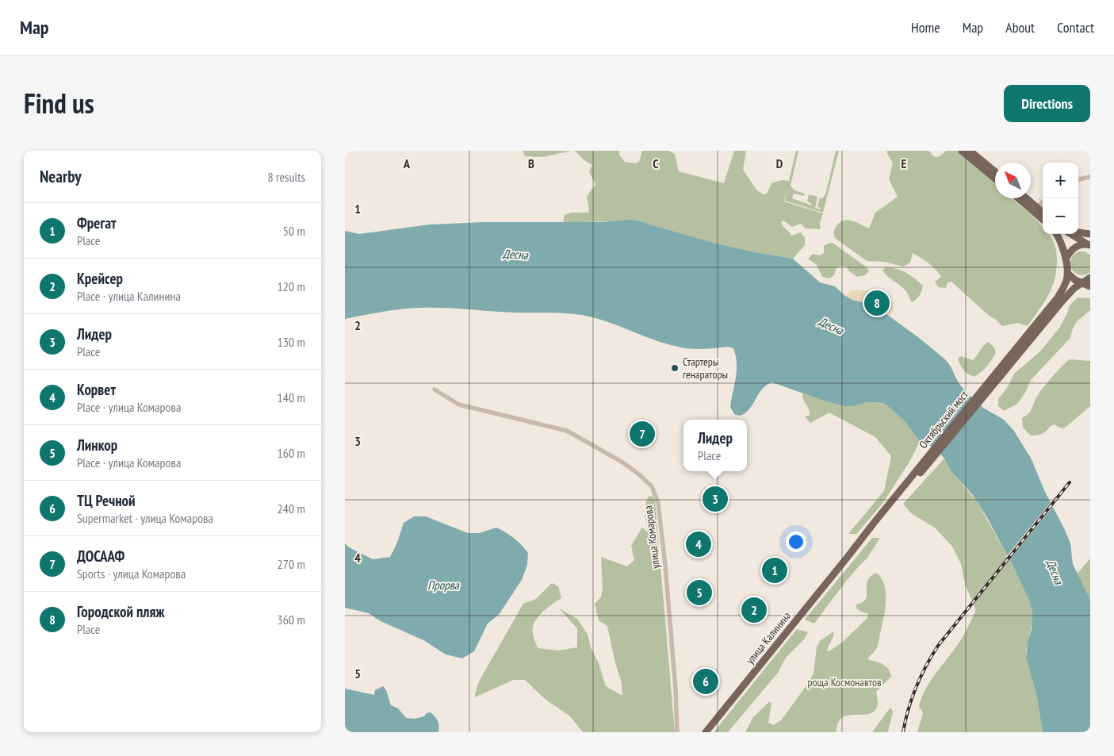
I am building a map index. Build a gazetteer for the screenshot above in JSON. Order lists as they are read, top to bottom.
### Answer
{
  "streets": {
    "main road": ["Октябрьский мост", "улица Калинина"],
    "street": ["улица Комарова"]
  },
  "crossings": [
    ["Октябрьский мост", "улица Калинина"]
  ],
  "water": ["Десна", "Прорва"],
  "parks": ["роща Космонавтов"],
  "places": ["Стартеры генараторы"],
  "north": "top left",
  "page": {
    "header": "Map",
    "nav": [
      "Home",
      "Map",
      "About",
      "Contact"
    ],
    "title": "Find us",
    "buttons": "Directions",
    "heading": ["Nearby", "8 results"],
    "map_buttons": ["+", "−"],
    "list": [
      {
        "mark": "1",
        "name": "Фрегат",
        "note": "Place",
        "value": "50 m"
      },
      {
        "mark": "2",
        "name": "Крейсер",
        "note": "Place · улица Калинина",
        "value": "120 m"
      },
      {
        "mark": "3",
        "name": "Лидер",
        "note": "Place",
        "value": "130 m"
      },
      {
        "mark": "4",
        "name": "Корвет",
        "note": "Place · улица Комарова",
        "value": "140 m"
      },
      {
        "mark": "5",
        "name": "Линкор",
        "note": "Place · улица Комарова",
        "value": "160 m"
      },
      {
        "mark": "6",
        "name": "ТЦ Речной",
        "note": "Supermarket · улица Комарова",
        "value": "240 m"
      },
      {
        "mark": "7",
        "name": "ДОСААФ",
        "note": "Sports · улица Комарова",
        "value": "270 m"
      },
      {
        "mark": "8",
        "name": "Городской пляж",
        "note": "Place",
        "value": "360 m"
      }
    ],
    "pins": [
      "8",
      "7",
      "3",
      "4",
      "1",
      "5",
      "2",
      "6"
    ],
    "popup": ["Лидер", "Place"]
  },
  "grid": {
    "columns": [
      "A",
      "B",
      "C",
      "D",
      "E"
    ],
    "rows": [
      "1",
      "2",
      "3",
      "4",
      "5"
    ]
  }
}
